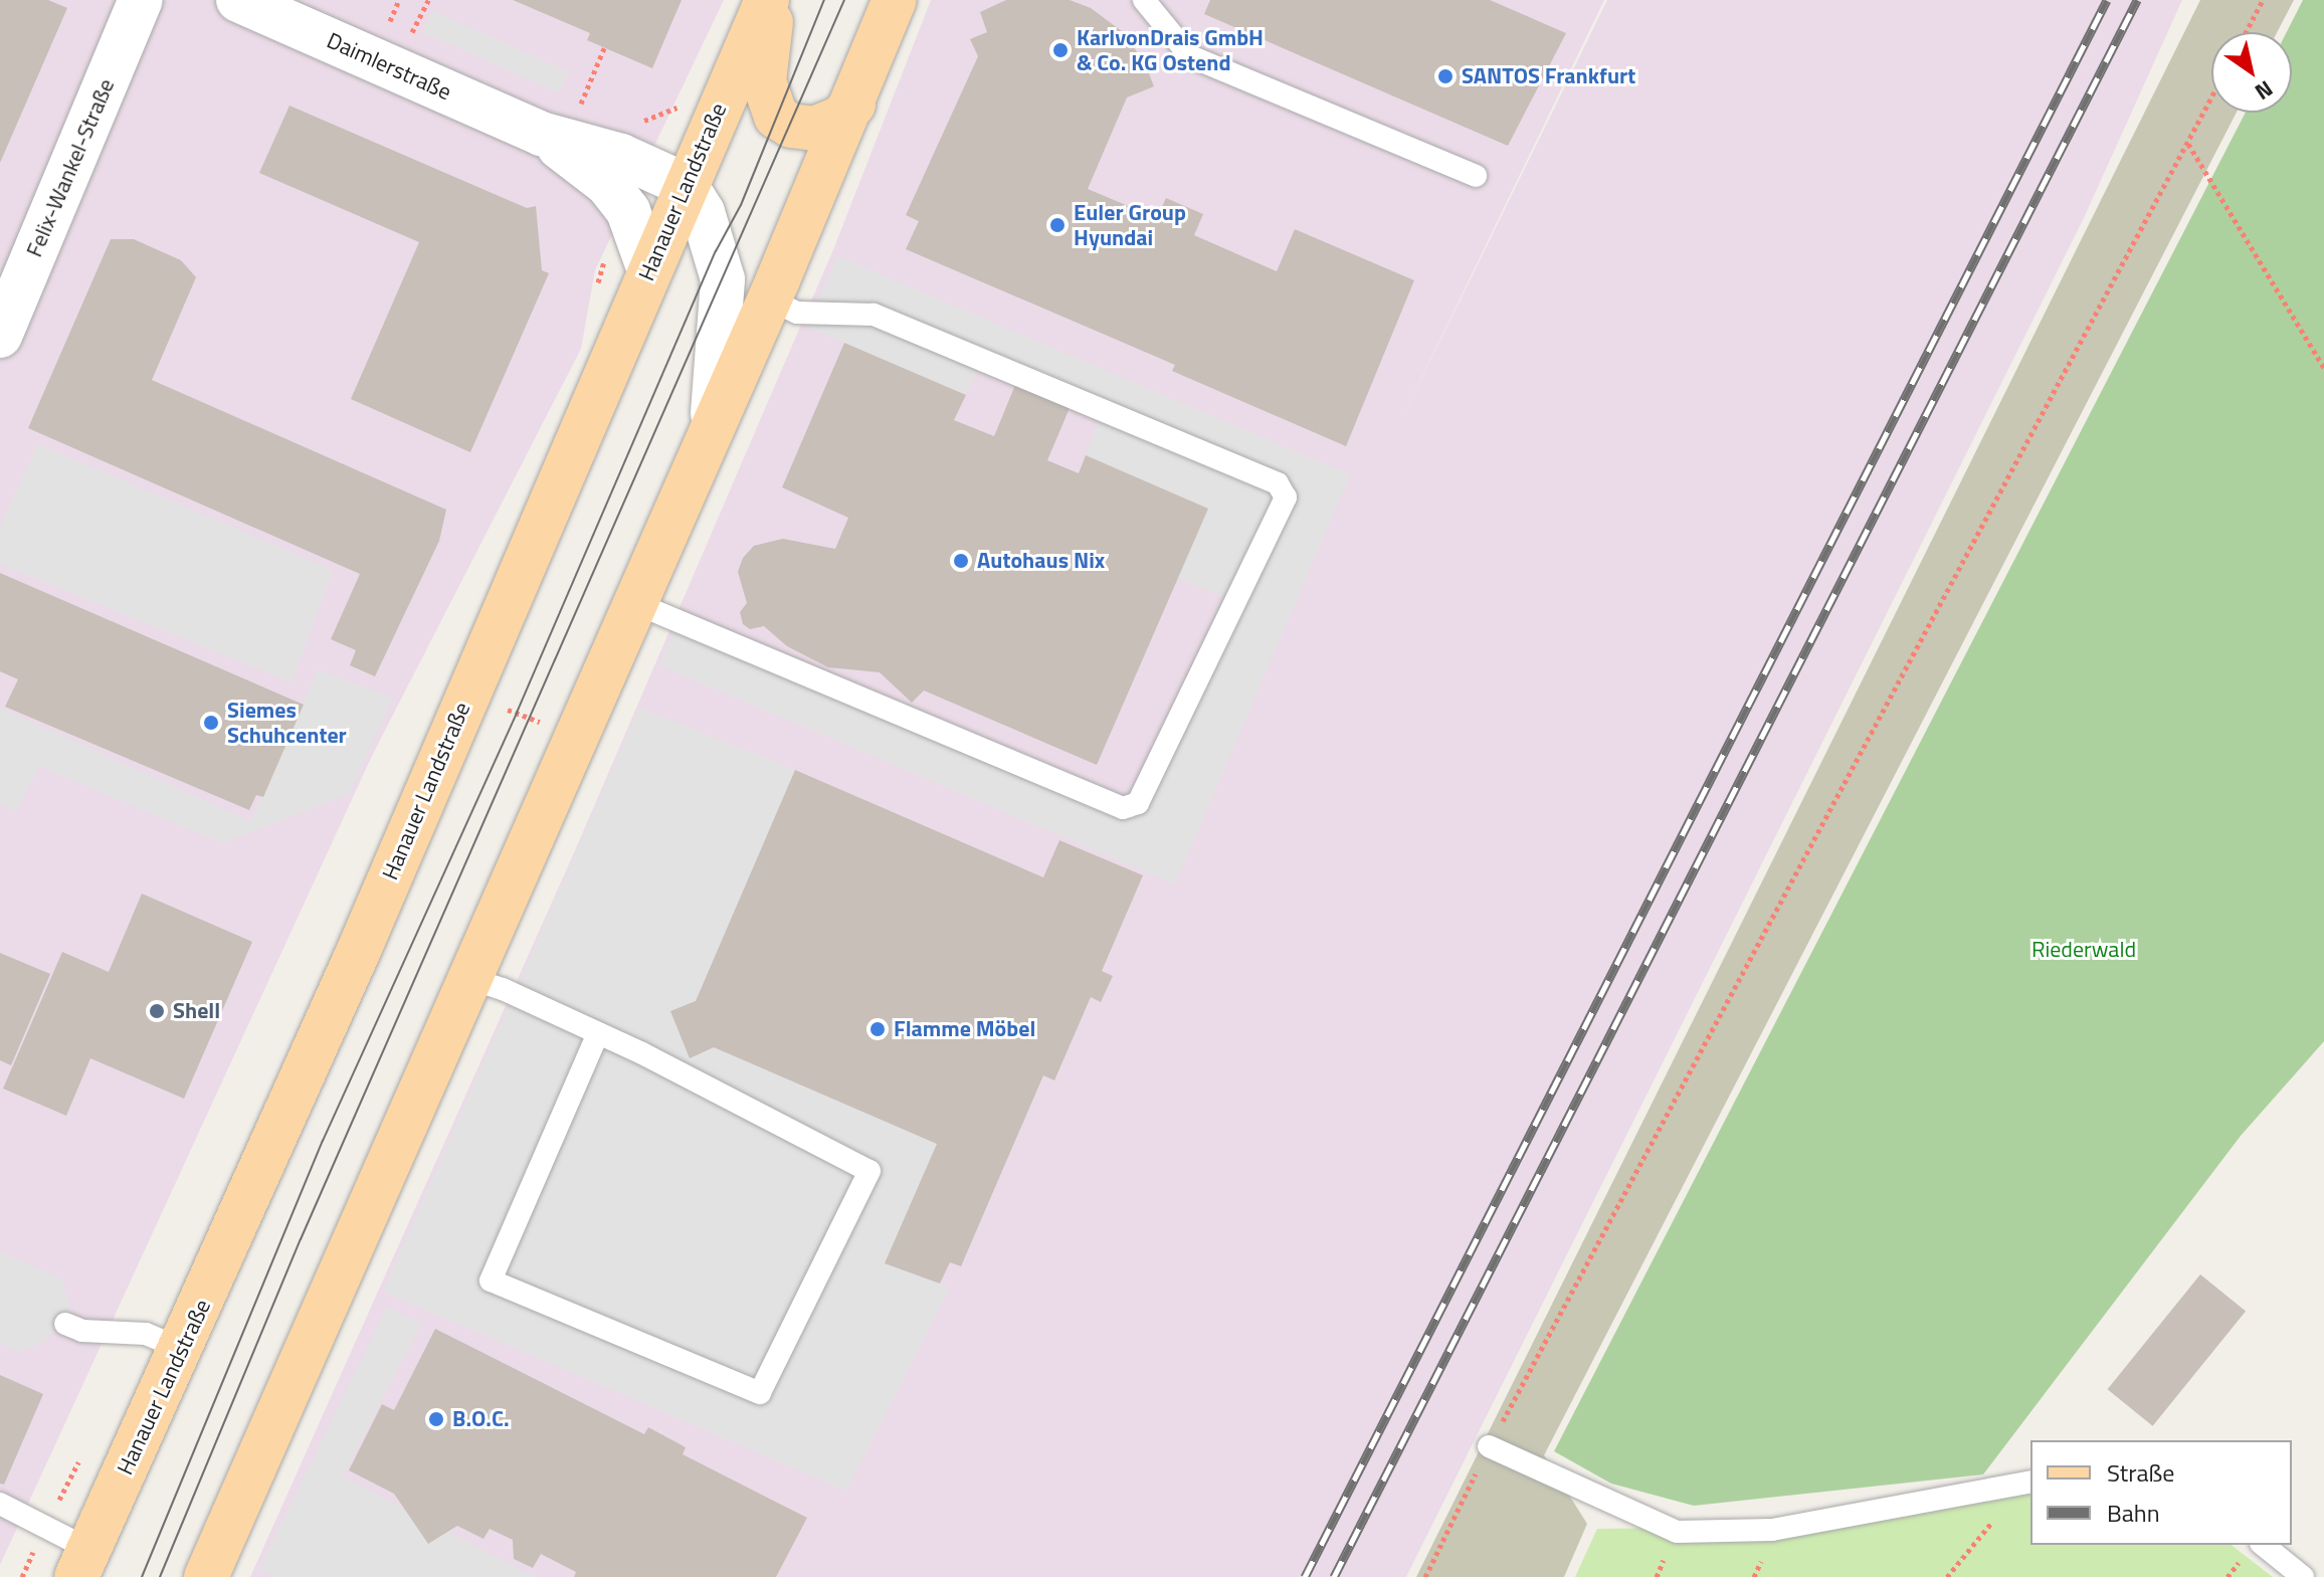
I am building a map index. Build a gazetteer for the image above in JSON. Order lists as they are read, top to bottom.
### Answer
{
  "streets": {
    "main road": ["Hanauer Landstraße"],
    "street": ["Daimlerstraße", "Felix-Wankel-Straße"]
  },
  "crossings": [
    ["Daimlerstraße", "Hanauer Landstraße"]
  ],
  "parks": ["Riederwald"],
  "places": [
    "KarlvonDrais GmbH & Co. KG Ostend",
    "SANTOS Frankfurt",
    "Euler Group Hyundai",
    "Autohaus Nix",
    "Siemes Schuhcenter",
    "Shell",
    "Flamme Möbel",
    "B.O.C."
  ],
  "legend": ["Straße", "Bahn"],
  "north": "bottom right"
}
